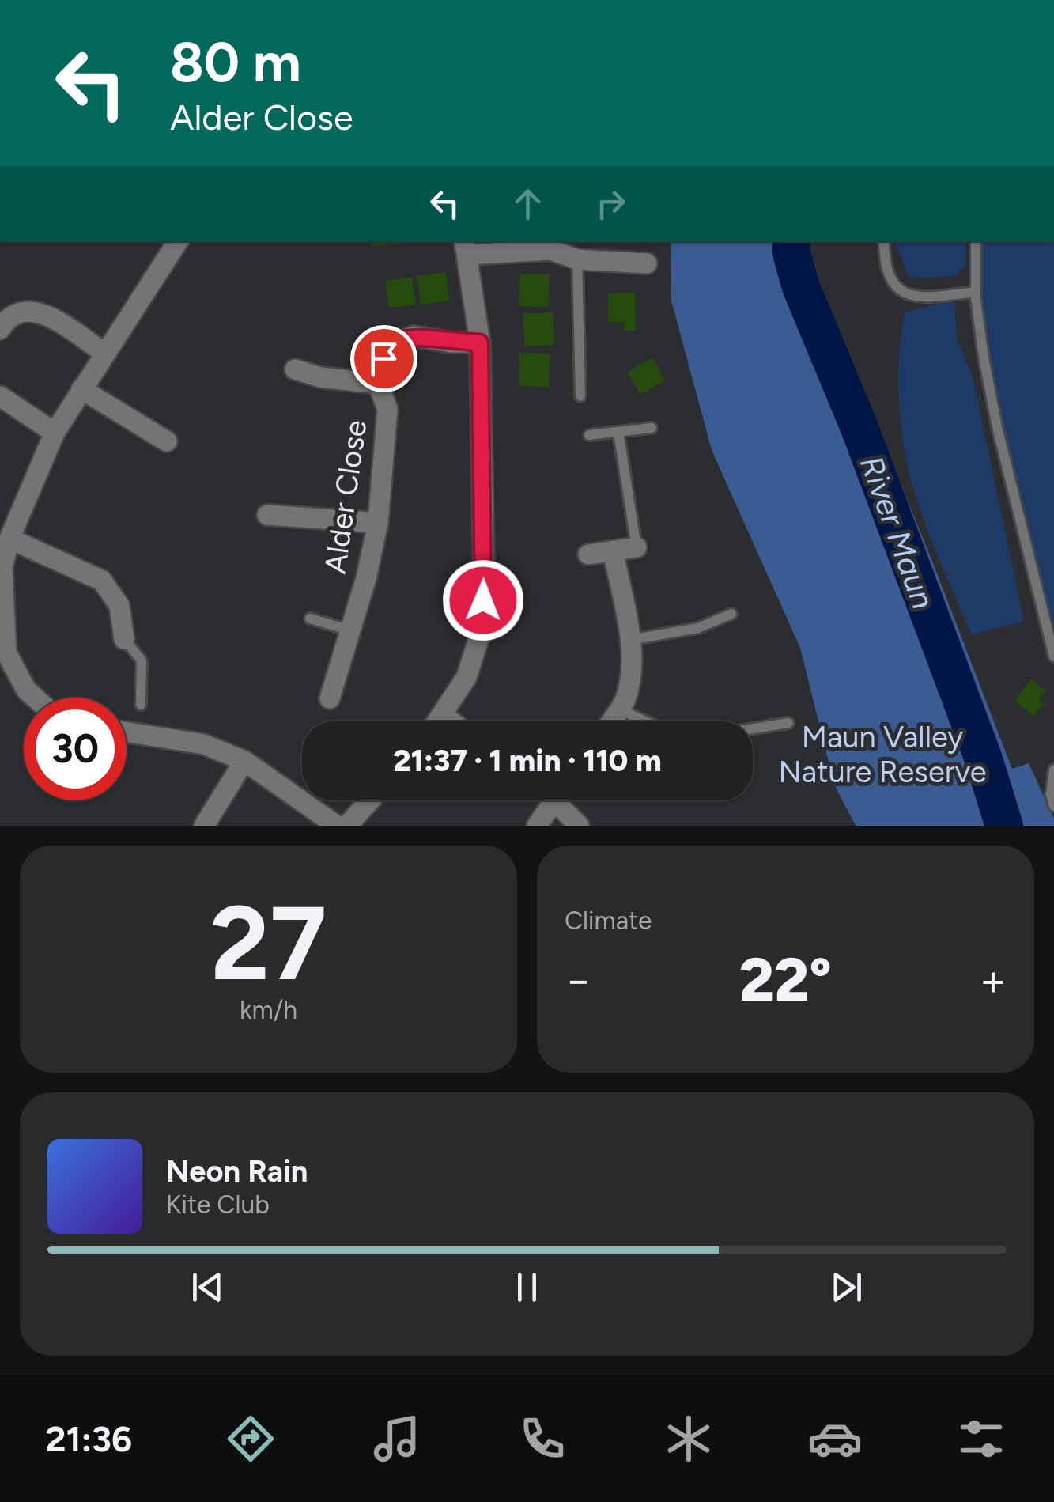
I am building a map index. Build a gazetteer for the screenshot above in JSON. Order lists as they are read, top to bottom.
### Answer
{
  "streets": {
    "street": ["Alder Close"]
  },
  "water": ["River Maun"],
  "parks": ["Maun Valley Nature Reserve"],
  "page": {
    "turn": ["80 m", "Alder Close"],
    "limit": "30",
    "trip": "21:37 · 1 min · 110 m",
    "tile": [
      ["27", "km/h"],
      "Climate"
    ],
    "heat": ["−", "22°", "+"],
    "song": ["Neon Rain", "Kite Club"],
    "tabs": "21:36"
  }
}
